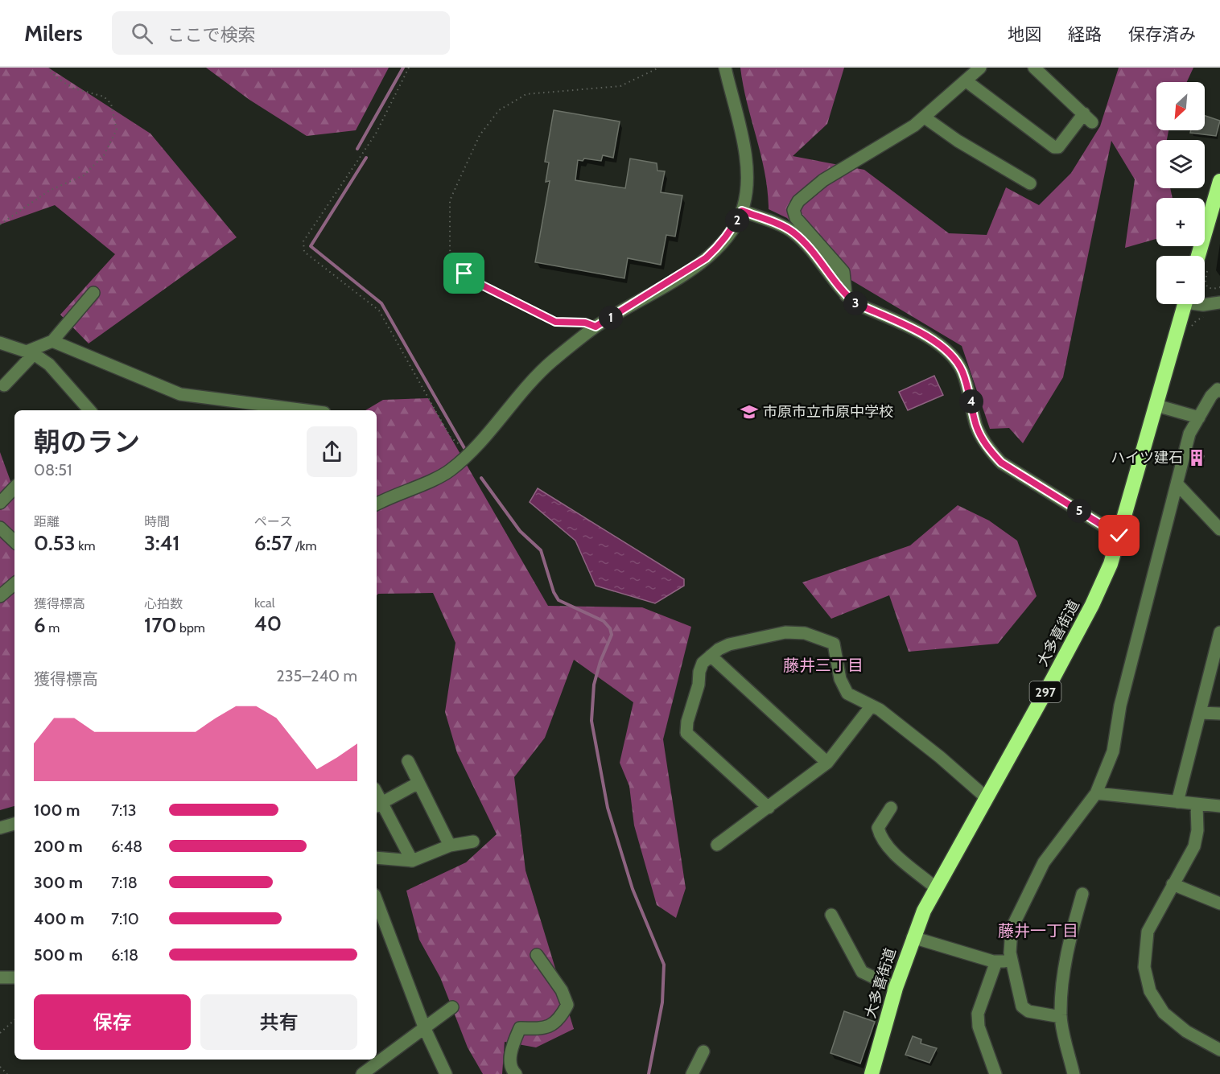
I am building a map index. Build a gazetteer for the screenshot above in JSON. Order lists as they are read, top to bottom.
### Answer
{
  "streets": {
    "highway": ["大多喜街道", "297"]
  },
  "districts": ["藤井三丁目", "藤井一丁目"],
  "places": {
    "school or university": ["市原市立市原中学校"],
    "building": ["ハイツ建石"]
  },
  "north": "bottom left",
  "page": {
    "header": "Milers",
    "search": "ここで検索",
    "nav": ["地図", "経路", "保存済み"],
    "map_buttons": ["+", "−"],
    "pins": [
      "2",
      "3",
      "1",
      "4",
      "5"
    ],
    "heading": ["朝のラン", "08:51"],
    "stats": [
      ["距離", "0.53 km"],
      ["時間", "3:41"],
      ["ペース", "6:57 /km"],
      ["獲得標高", "6 m"],
      ["心拍数", "170 bpm"],
      ["kcal", "40"]
    ],
    "chart": ["獲得標高", "235–240 m"],
    "list": [
      {
        "name": "100 m",
        "note": "7:13"
      },
      {
        "name": "200 m",
        "note": "6:48"
      },
      {
        "name": "300 m",
        "note": "7:18"
      },
      {
        "name": "400 m",
        "note": "7:10"
      },
      {
        "name": "500 m",
        "note": "6:18"
      }
    ],
    "buttons": ["保存", "共有"]
  }
}
